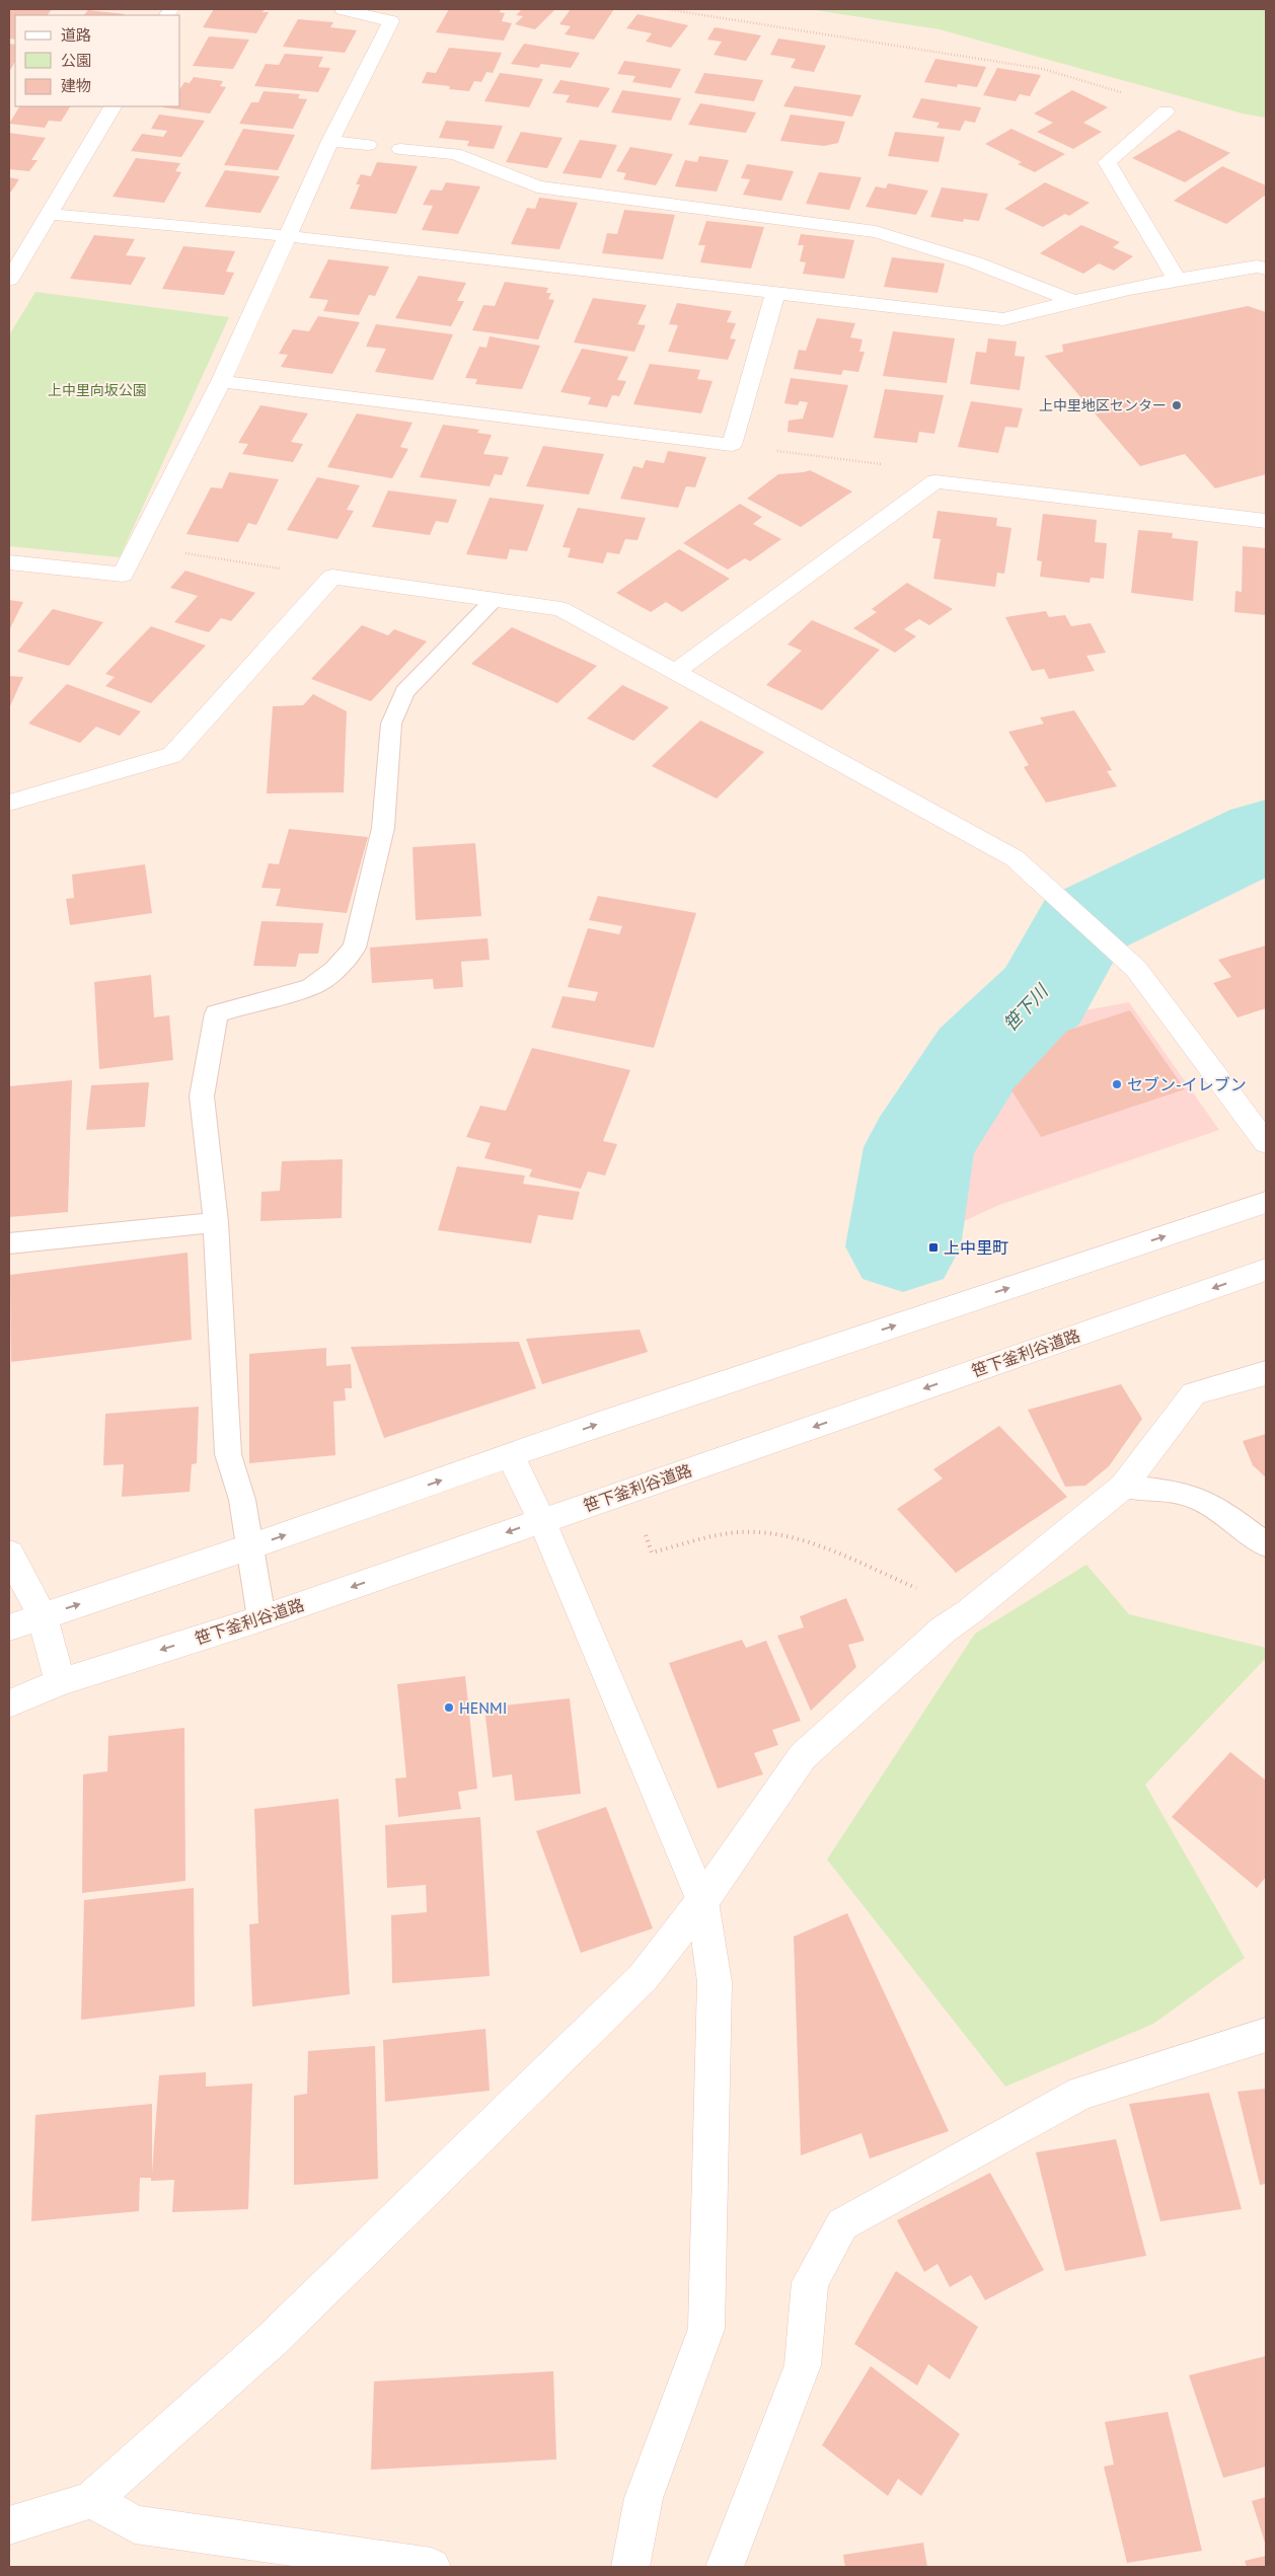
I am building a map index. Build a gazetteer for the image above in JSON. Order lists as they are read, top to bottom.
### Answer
{
  "streets": {
    "street": ["笹下釜利谷道路"]
  },
  "water": ["笹下川"],
  "parks": ["上中里向坂公園"],
  "places": {
    "other": ["上中里地区センター", "セブン-イレブン", "HENMI"],
    "transit": ["上中里町"]
  },
  "legend": ["道路", "公園", "建物"]
}
